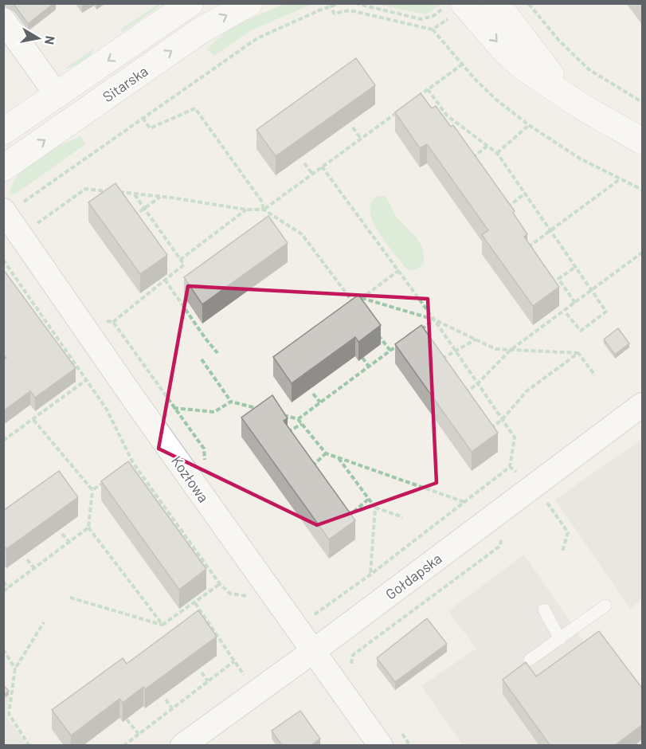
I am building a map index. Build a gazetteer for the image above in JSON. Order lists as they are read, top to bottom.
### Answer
{
  "streets": {
    "street": ["Sitarska", "Kozłowa", "Gołdapska"]
  },
  "crossings": [
    ["Kozłowa", "Gołdapska"]
  ],
  "north": "right"
}
